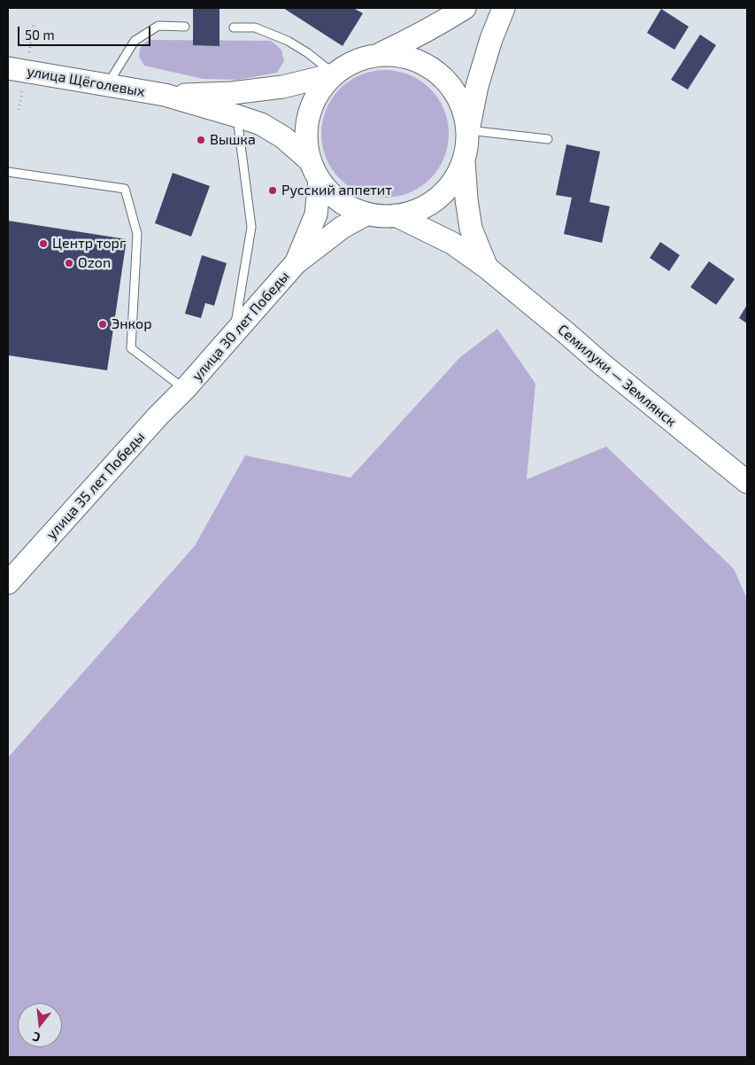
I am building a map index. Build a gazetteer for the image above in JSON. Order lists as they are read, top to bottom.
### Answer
{
  "streets": {
    "main road": [
      "улица Щёголевых",
      "улица 30 лет Победы",
      "Семилуки — Землянск",
      "улица 35 лет Победы"
    ]
  },
  "crossings": [
    ["улица 30 лет Победы", "улица 35 лет Победы"]
  ],
  "places": [
    "Вышка",
    "Русский аппетит",
    "Центр торг",
    "Ozon",
    "Энкор"
  ],
  "scale_bar": "50 m",
  "north": "bottom"
}
